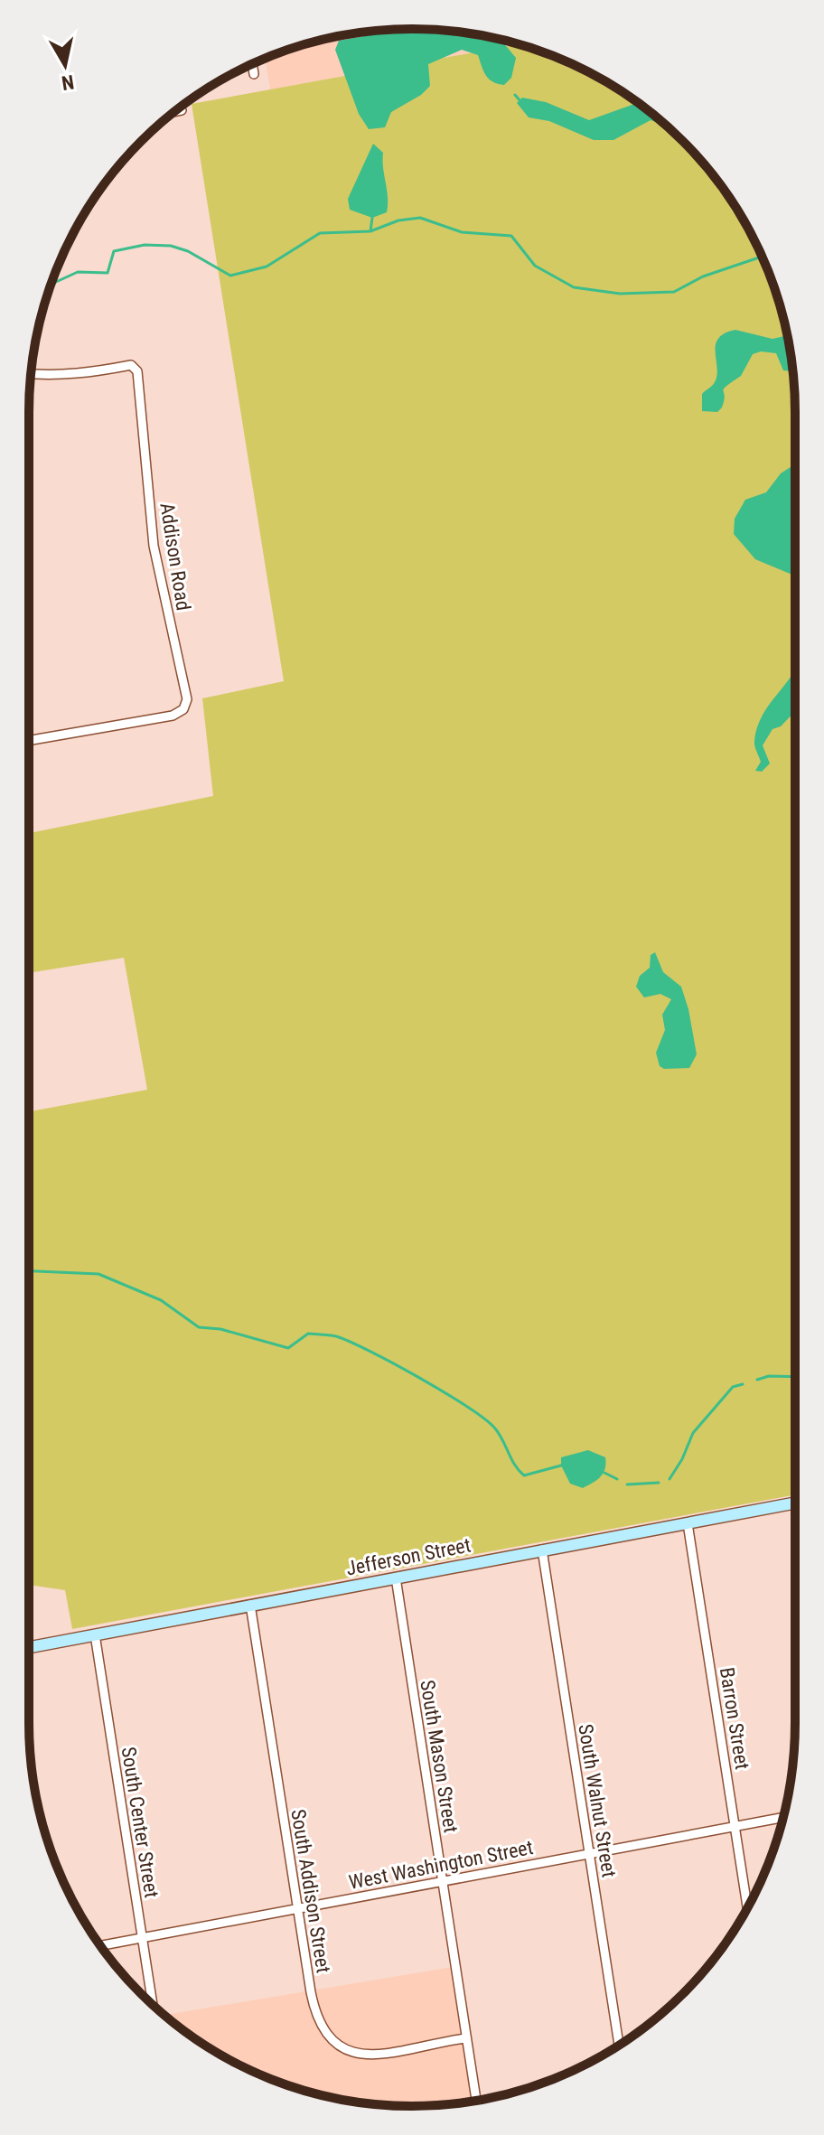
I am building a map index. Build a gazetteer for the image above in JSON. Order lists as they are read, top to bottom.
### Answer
{
  "streets": {
    "street": [
      "Addison Road",
      "Jefferson Street",
      "Barron Street",
      "South Mason Street",
      "South Walnut Street",
      "South Center Street",
      "West Washington Street",
      "South Addison Street"
    ]
  },
  "crossings": [
    ["Jefferson Street", "Barron Street"],
    ["Jefferson Street", "South Mason Street"],
    ["Jefferson Street", "South Walnut Street"],
    ["Jefferson Street", "South Center Street"],
    ["Jefferson Street", "South Addison Street"],
    ["Barron Street", "West Washington Street"],
    ["South Mason Street", "West Washington Street"],
    ["South Mason Street", "South Addison Street"],
    ["South Walnut Street", "West Washington Street"],
    ["South Center Street", "West Washington Street"],
    ["West Washington Street", "South Addison Street"]
  ],
  "north": "bottom"
}
